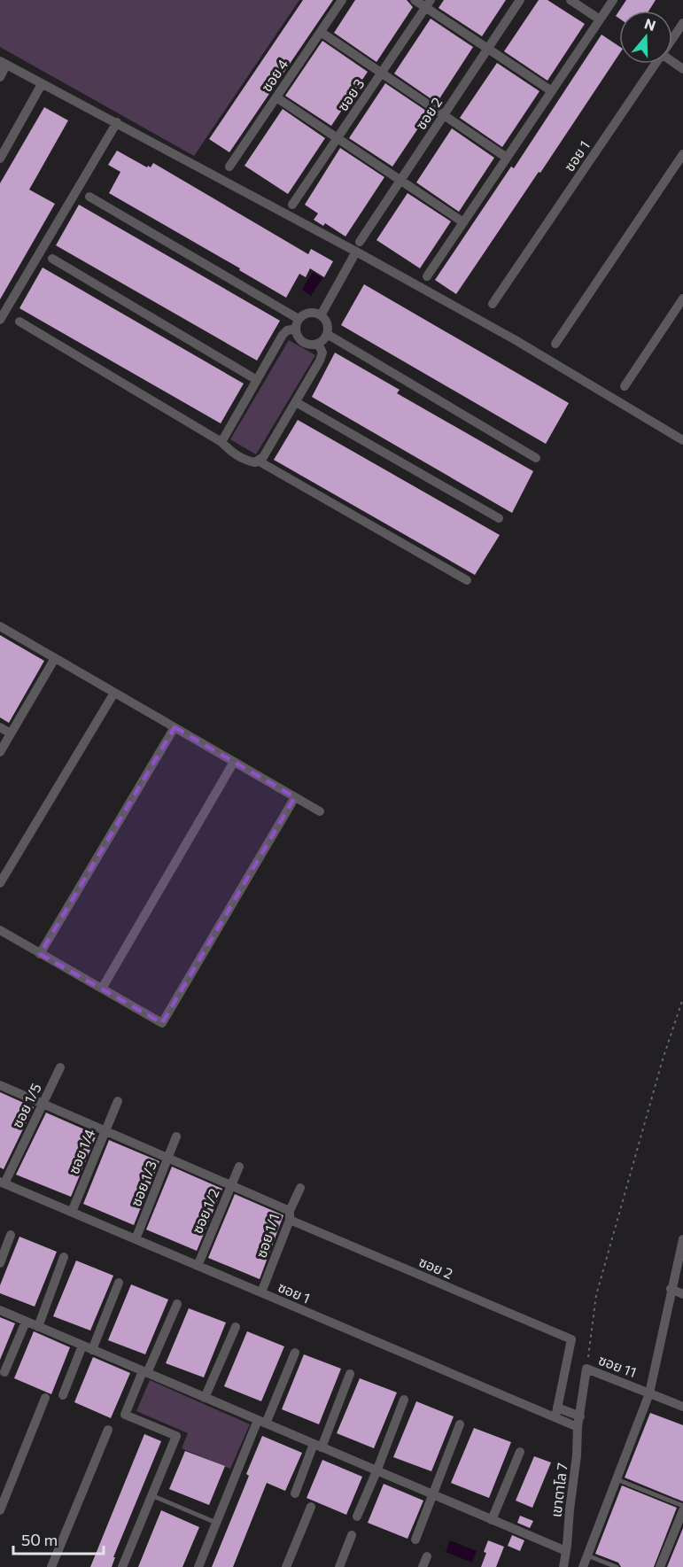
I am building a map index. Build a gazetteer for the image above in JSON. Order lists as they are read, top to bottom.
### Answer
{
  "streets": {
    "street": [
      "ซอย 4",
      "ซอย 3",
      "ซอย 2",
      "ซอย 1",
      "ซอย 1/5",
      "ซอย 1/4",
      "ซอย 1/3",
      "ซอย 1/2",
      "ซอย 1/1",
      "ซอย 11",
      "เขาตาโล 7"
    ]
  },
  "crossings": [
    ["ซอย 2", "ซอย 1"],
    ["ซอย 2", "ซอย 1/5"],
    ["ซอย 2", "ซอย 1/4"],
    ["ซอย 2", "ซอย 1/3"],
    ["ซอย 2", "ซอย 1/2"],
    ["ซอย 2", "ซอย 1/1"],
    ["ซอย 1", "ซอย 1/5"],
    ["ซอย 1", "ซอย 1/4"],
    ["ซอย 1", "ซอย 1/3"],
    ["ซอย 1", "ซอย 1/2"],
    ["ซอย 1", "ซอย 1/1"],
    ["ซอย 1", "ซอย 11"],
    ["ซอย 1", "เขาตาโล 7"],
    ["ซอย 11", "เขาตาโล 7"]
  ],
  "scale_bar": "50 m",
  "north": "top"
}
